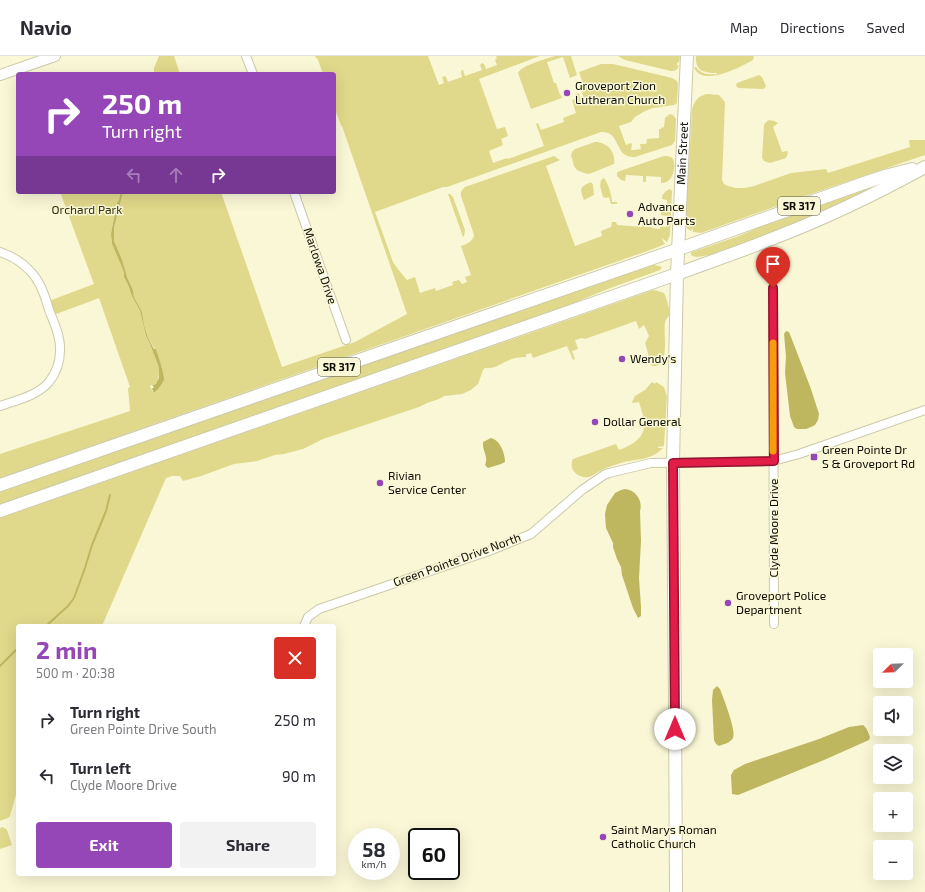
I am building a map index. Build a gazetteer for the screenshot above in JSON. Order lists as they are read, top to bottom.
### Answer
{
  "streets": {
    "main road": ["Main Street", "SR 317"],
    "street": ["Marlowa Drive", "Clyde Moore Drive", "Green Pointe Drive North"]
  },
  "crossings": [
    ["Main Street", "SR 317"],
    ["Main Street", "Green Pointe Drive North"],
    ["Clyde Moore Drive", "Green Pointe Drive North"]
  ],
  "parks": ["Orchard Park"],
  "places": {
    "other": [
      "Groveport Zion Lutheran Church",
      "Advance Auto Parts",
      "Wendy's",
      "Dollar General",
      "Rivian Service Center",
      "Groveport Police Department",
      "Saint Marys Roman Catholic Church"
    ],
    "transit": ["Green Pointe Dr S & Groveport Rd"]
  },
  "north": "bottom left",
  "page": {
    "header": "Navio",
    "nav": ["Map", "Directions", "Saved"],
    "turn": ["250 m", "Turn right"],
    "heading": ["2 min", "500 m · 20:38"],
    "map_buttons": ["+", "−"],
    "list": [
      {
        "name": "Turn right",
        "note": "Green Pointe Drive South",
        "value": "250 m"
      },
      {
        "name": "Turn left",
        "note": "Clyde Moore Drive",
        "value": "90 m"
      }
    ],
    "buttons": ["Exit", "Share"],
    "speed": "58 km/h",
    "limit": "60"
  }
}
